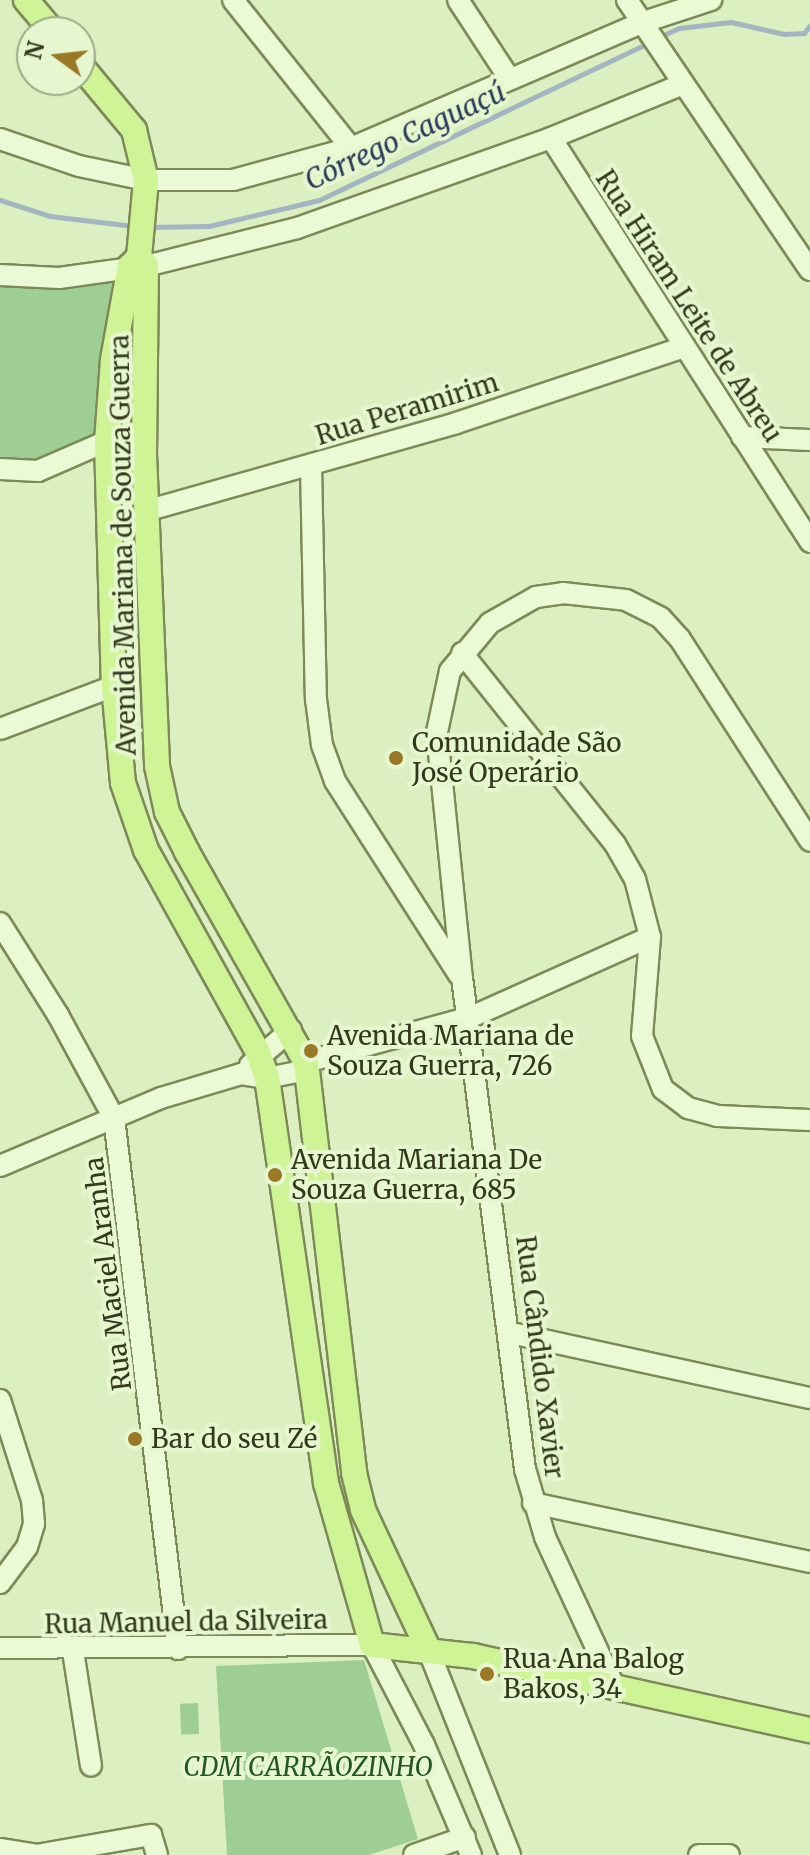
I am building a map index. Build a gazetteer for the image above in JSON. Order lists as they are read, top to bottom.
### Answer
{
  "streets": {
    "main road": ["Avenida Mariana de Souza Guerra"],
    "street": [
      "Rua Hiram Leite de Abreu",
      "Rua Peramirim",
      "Rua Maciel Aranha",
      "Rua Cândido Xavier",
      "Rua Manuel da Silveira"
    ]
  },
  "crossings": [
    ["Rua Hiram Leite de Abreu", "Rua Peramirim"],
    ["Rua Peramirim", "Avenida Mariana de Souza Guerra"],
    ["Avenida Mariana de Souza Guerra", "Rua Manuel da Silveira"],
    ["Rua Maciel Aranha", "Rua Manuel da Silveira"]
  ],
  "water": ["Córrego Caguaçú"],
  "parks": ["CDM CARRÃOZINHO"],
  "places": [
    "Comunidade São José Operário",
    "Avenida Mariana de Souza Guerra, 726",
    "Avenida Mariana De Souza Guerra, 685",
    "Bar do seu Zé",
    "Rua Ana Balog Bakos, 34"
  ],
  "north": "left"
}
